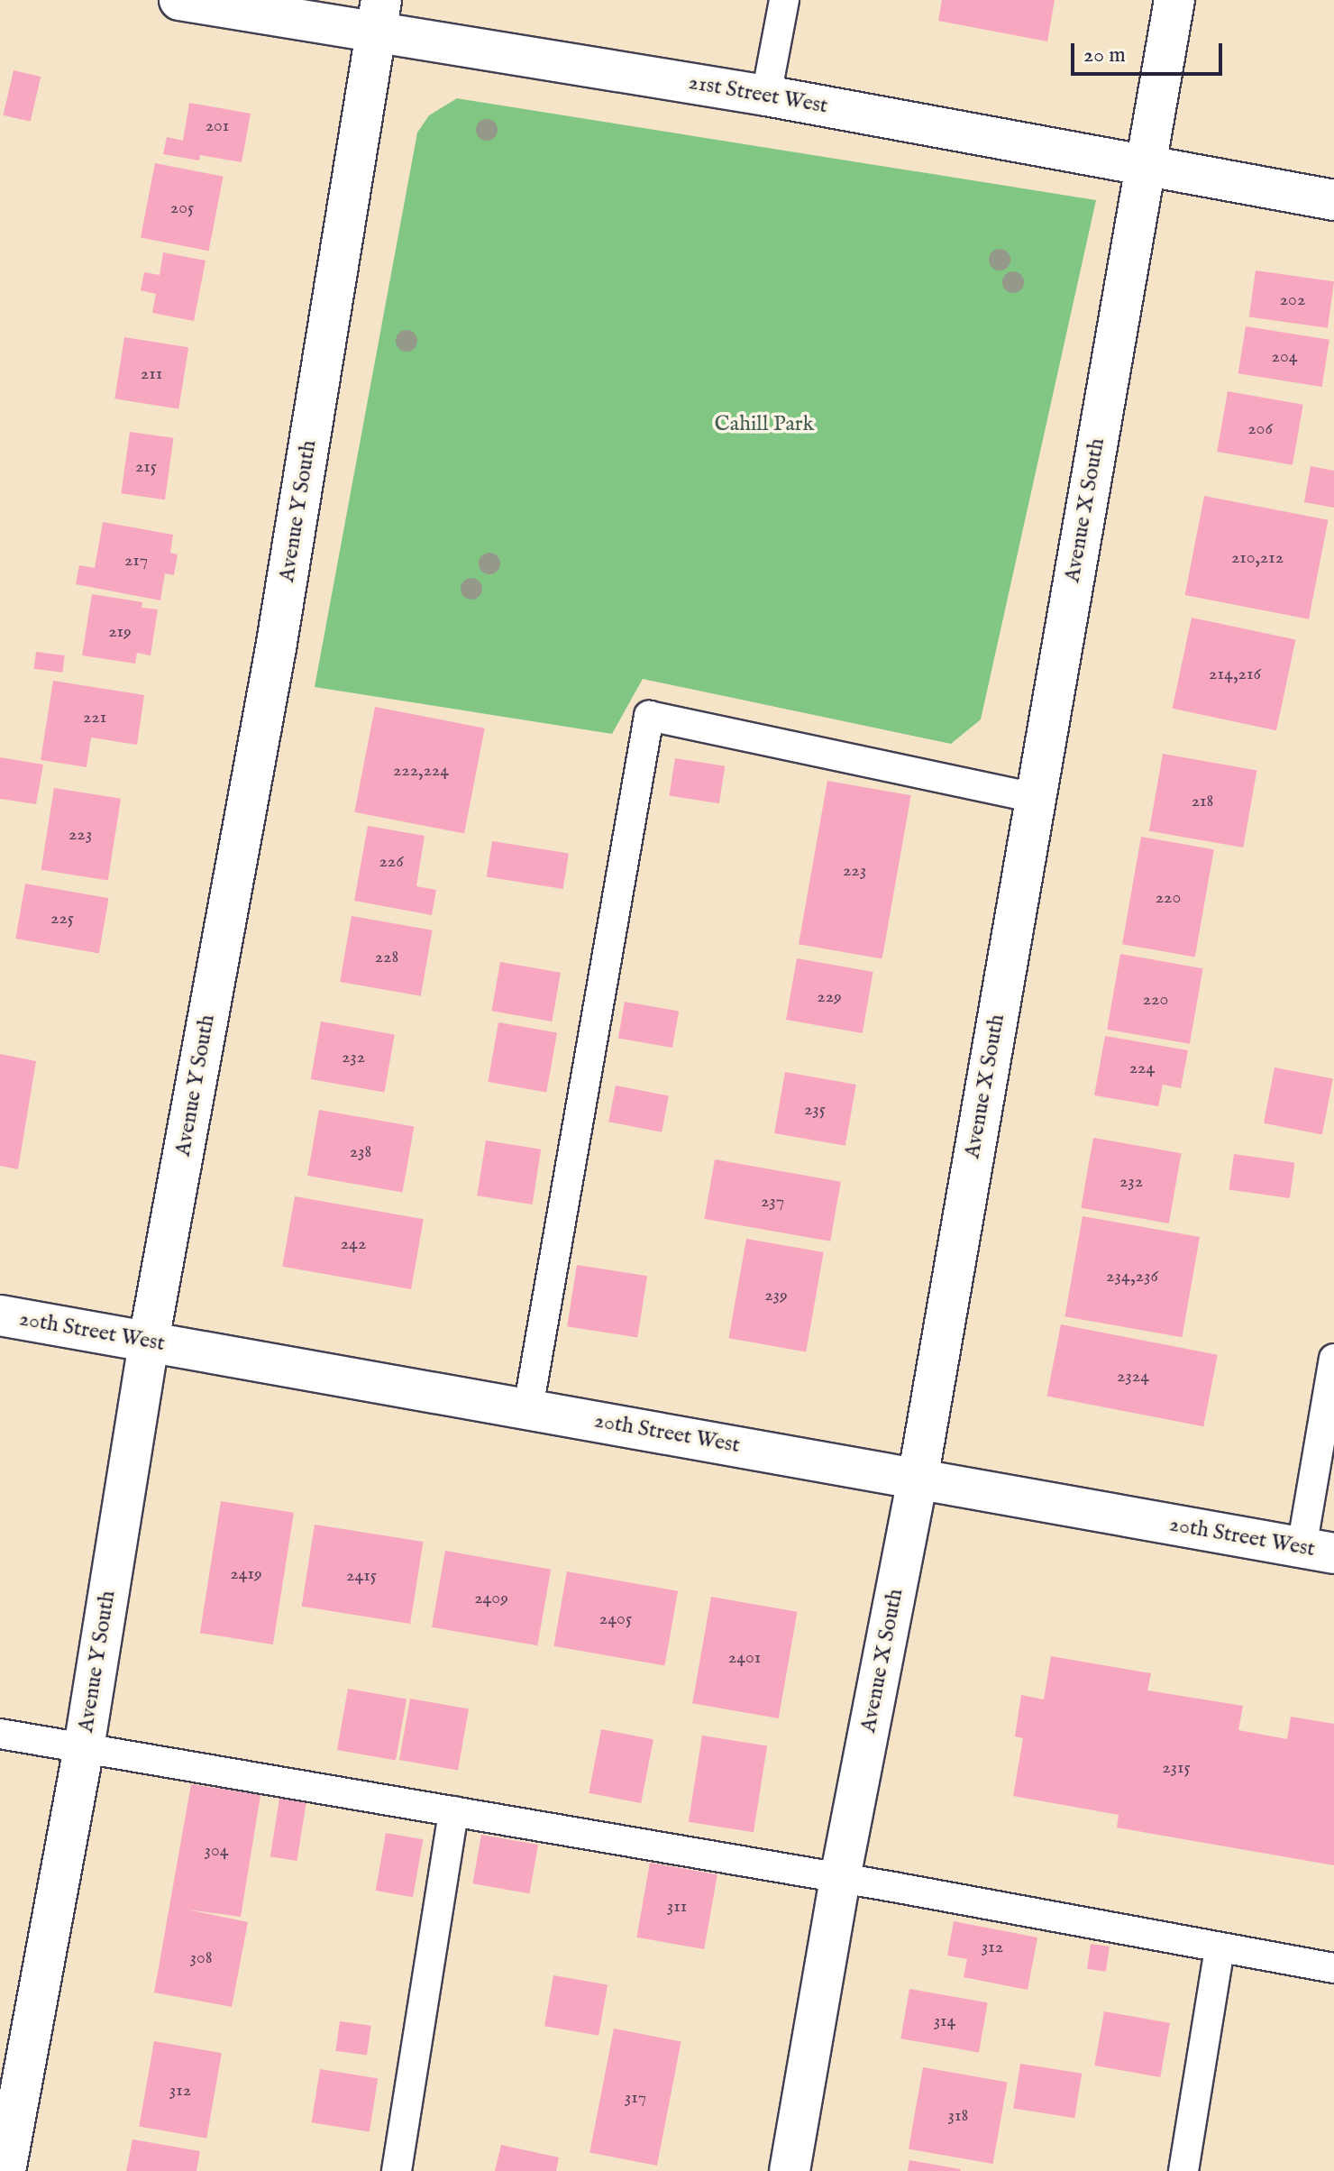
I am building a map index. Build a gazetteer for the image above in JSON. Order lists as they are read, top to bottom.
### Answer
{
  "streets": {
    "street": [
      "21st Street West",
      "Avenue X South",
      "Avenue Y South",
      "20th Street West"
    ]
  },
  "crossings": [
    ["21st Street West", "Avenue X South"],
    ["21st Street West", "Avenue Y South"],
    ["Avenue X South", "20th Street West"],
    ["Avenue Y South", "20th Street West"]
  ],
  "parks": ["Cahill Park"],
  "house_numbers": [
    "201",
    "205",
    "202",
    "204",
    "211",
    "206",
    "215",
    "210,212",
    "217",
    "219",
    "214,216",
    "221",
    "222,224",
    "218",
    "223",
    "226",
    "223",
    "220",
    "225",
    "228",
    "229",
    "220",
    "232",
    "224",
    "235",
    "238",
    "232",
    "237",
    "242",
    "234,236",
    "239",
    "2324",
    "2419",
    "2415",
    "2409",
    "2405",
    "2401",
    "2315",
    "304",
    "311",
    "312",
    "308",
    "314",
    "312",
    "317",
    "318"
  ],
  "scale_bar": "20 m"
}
